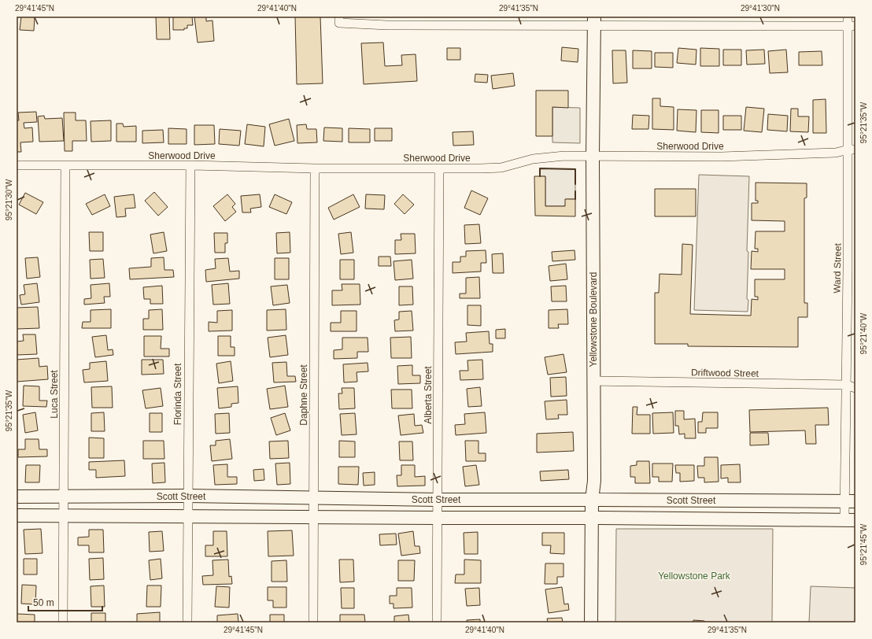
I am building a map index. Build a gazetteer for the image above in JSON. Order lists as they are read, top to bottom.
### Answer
{
  "streets": {
    "main road": ["Yellowstone Boulevard", "Scott Street"],
    "street": [
      "Sherwood Drive",
      "Ward Street",
      "Driftwood Street",
      "Luca Street",
      "Florinda Street",
      "Daphne Street",
      "Alberta Street"
    ]
  },
  "crossings": [
    ["Sherwood Drive", "Ward Street"],
    ["Sherwood Drive", "Yellowstone Boulevard"],
    ["Sherwood Drive", "Luca Street"],
    ["Sherwood Drive", "Florinda Street"],
    ["Sherwood Drive", "Daphne Street"],
    ["Sherwood Drive", "Alberta Street"],
    ["Ward Street", "Driftwood Street"],
    ["Ward Street", "Scott Street"],
    ["Yellowstone Boulevard", "Driftwood Street"],
    ["Yellowstone Boulevard", "Scott Street"],
    ["Luca Street", "Scott Street"],
    ["Florinda Street", "Scott Street"],
    ["Daphne Street", "Scott Street"],
    ["Alberta Street", "Scott Street"]
  ],
  "parks": ["Yellowstone Park"],
  "scale_bar": "50 m",
  "coordinates": [
    "29°41'45\"N",
    "29°41'40\"N",
    "29°41'35\"N",
    "29°41'30\"N",
    "95°21'35\"W",
    "95°21'30\"W",
    "95°21'40\"W",
    "95°21'45\"W"
  ]
}
